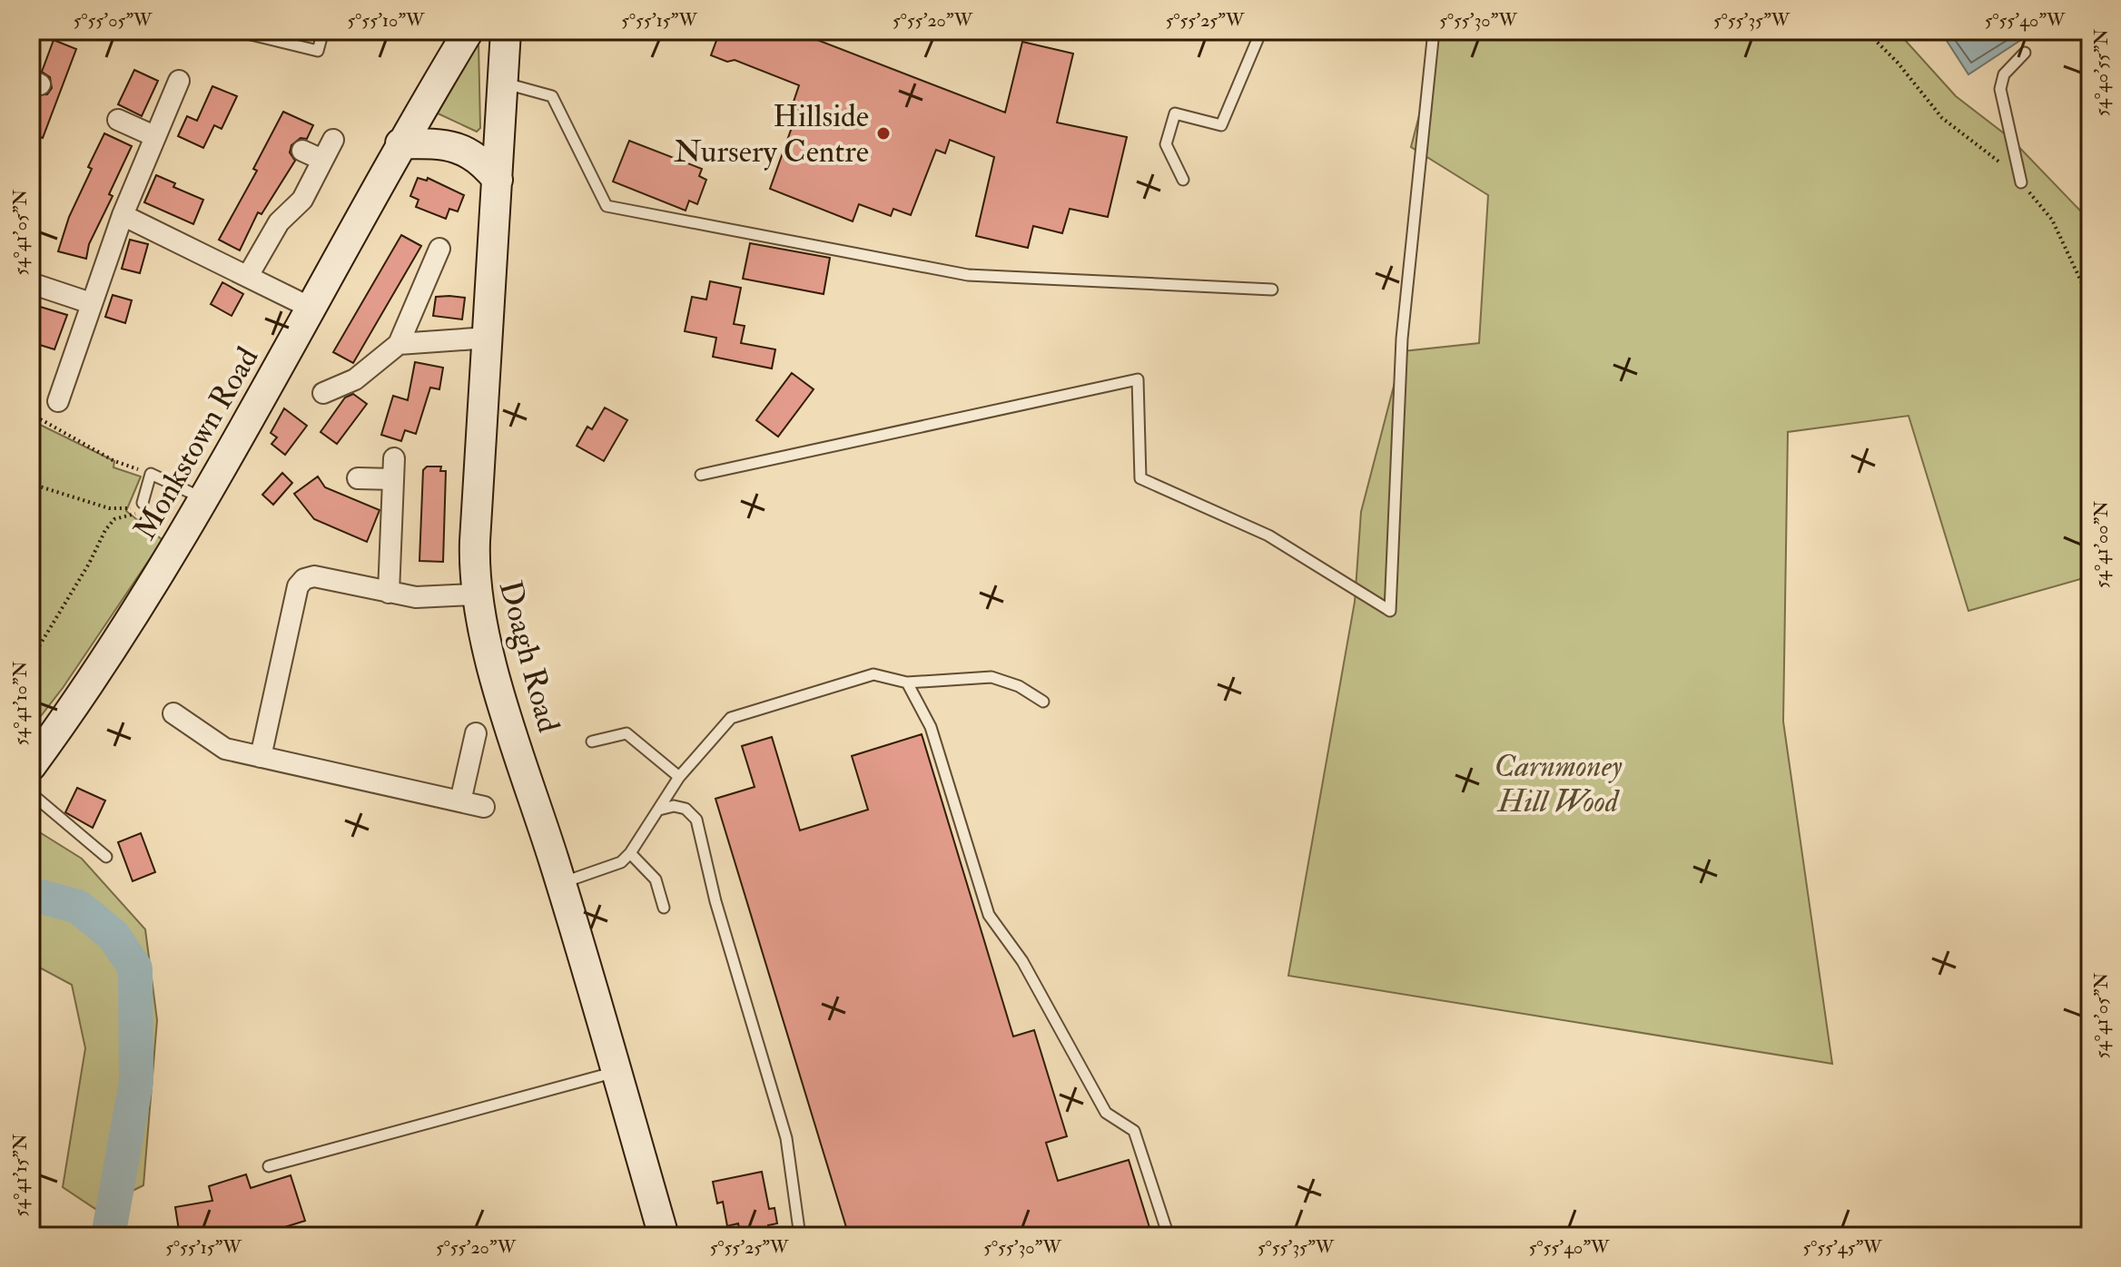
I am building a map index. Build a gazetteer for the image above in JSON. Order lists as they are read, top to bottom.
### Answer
{
  "streets": {
    "main road": ["Monkstown Road", "Doagh Road"]
  },
  "parks": ["Carnmoney Hill Wood"],
  "places": ["Hillside Nursery Centre"],
  "coordinates": [
    "5°55'05\"W",
    "5°55'10\"W",
    "5°55'15\"W",
    "5°55'20\"W",
    "5°55'25\"W",
    "5°55'30\"W",
    "5°55'35\"W",
    "5°55'40\"W",
    "54°40'55\"N",
    "54°41'05\"N",
    "54°41'00\"N",
    "54°41'10\"N",
    "54°41'15\"N",
    "5°55'45\"W"
  ]
}
